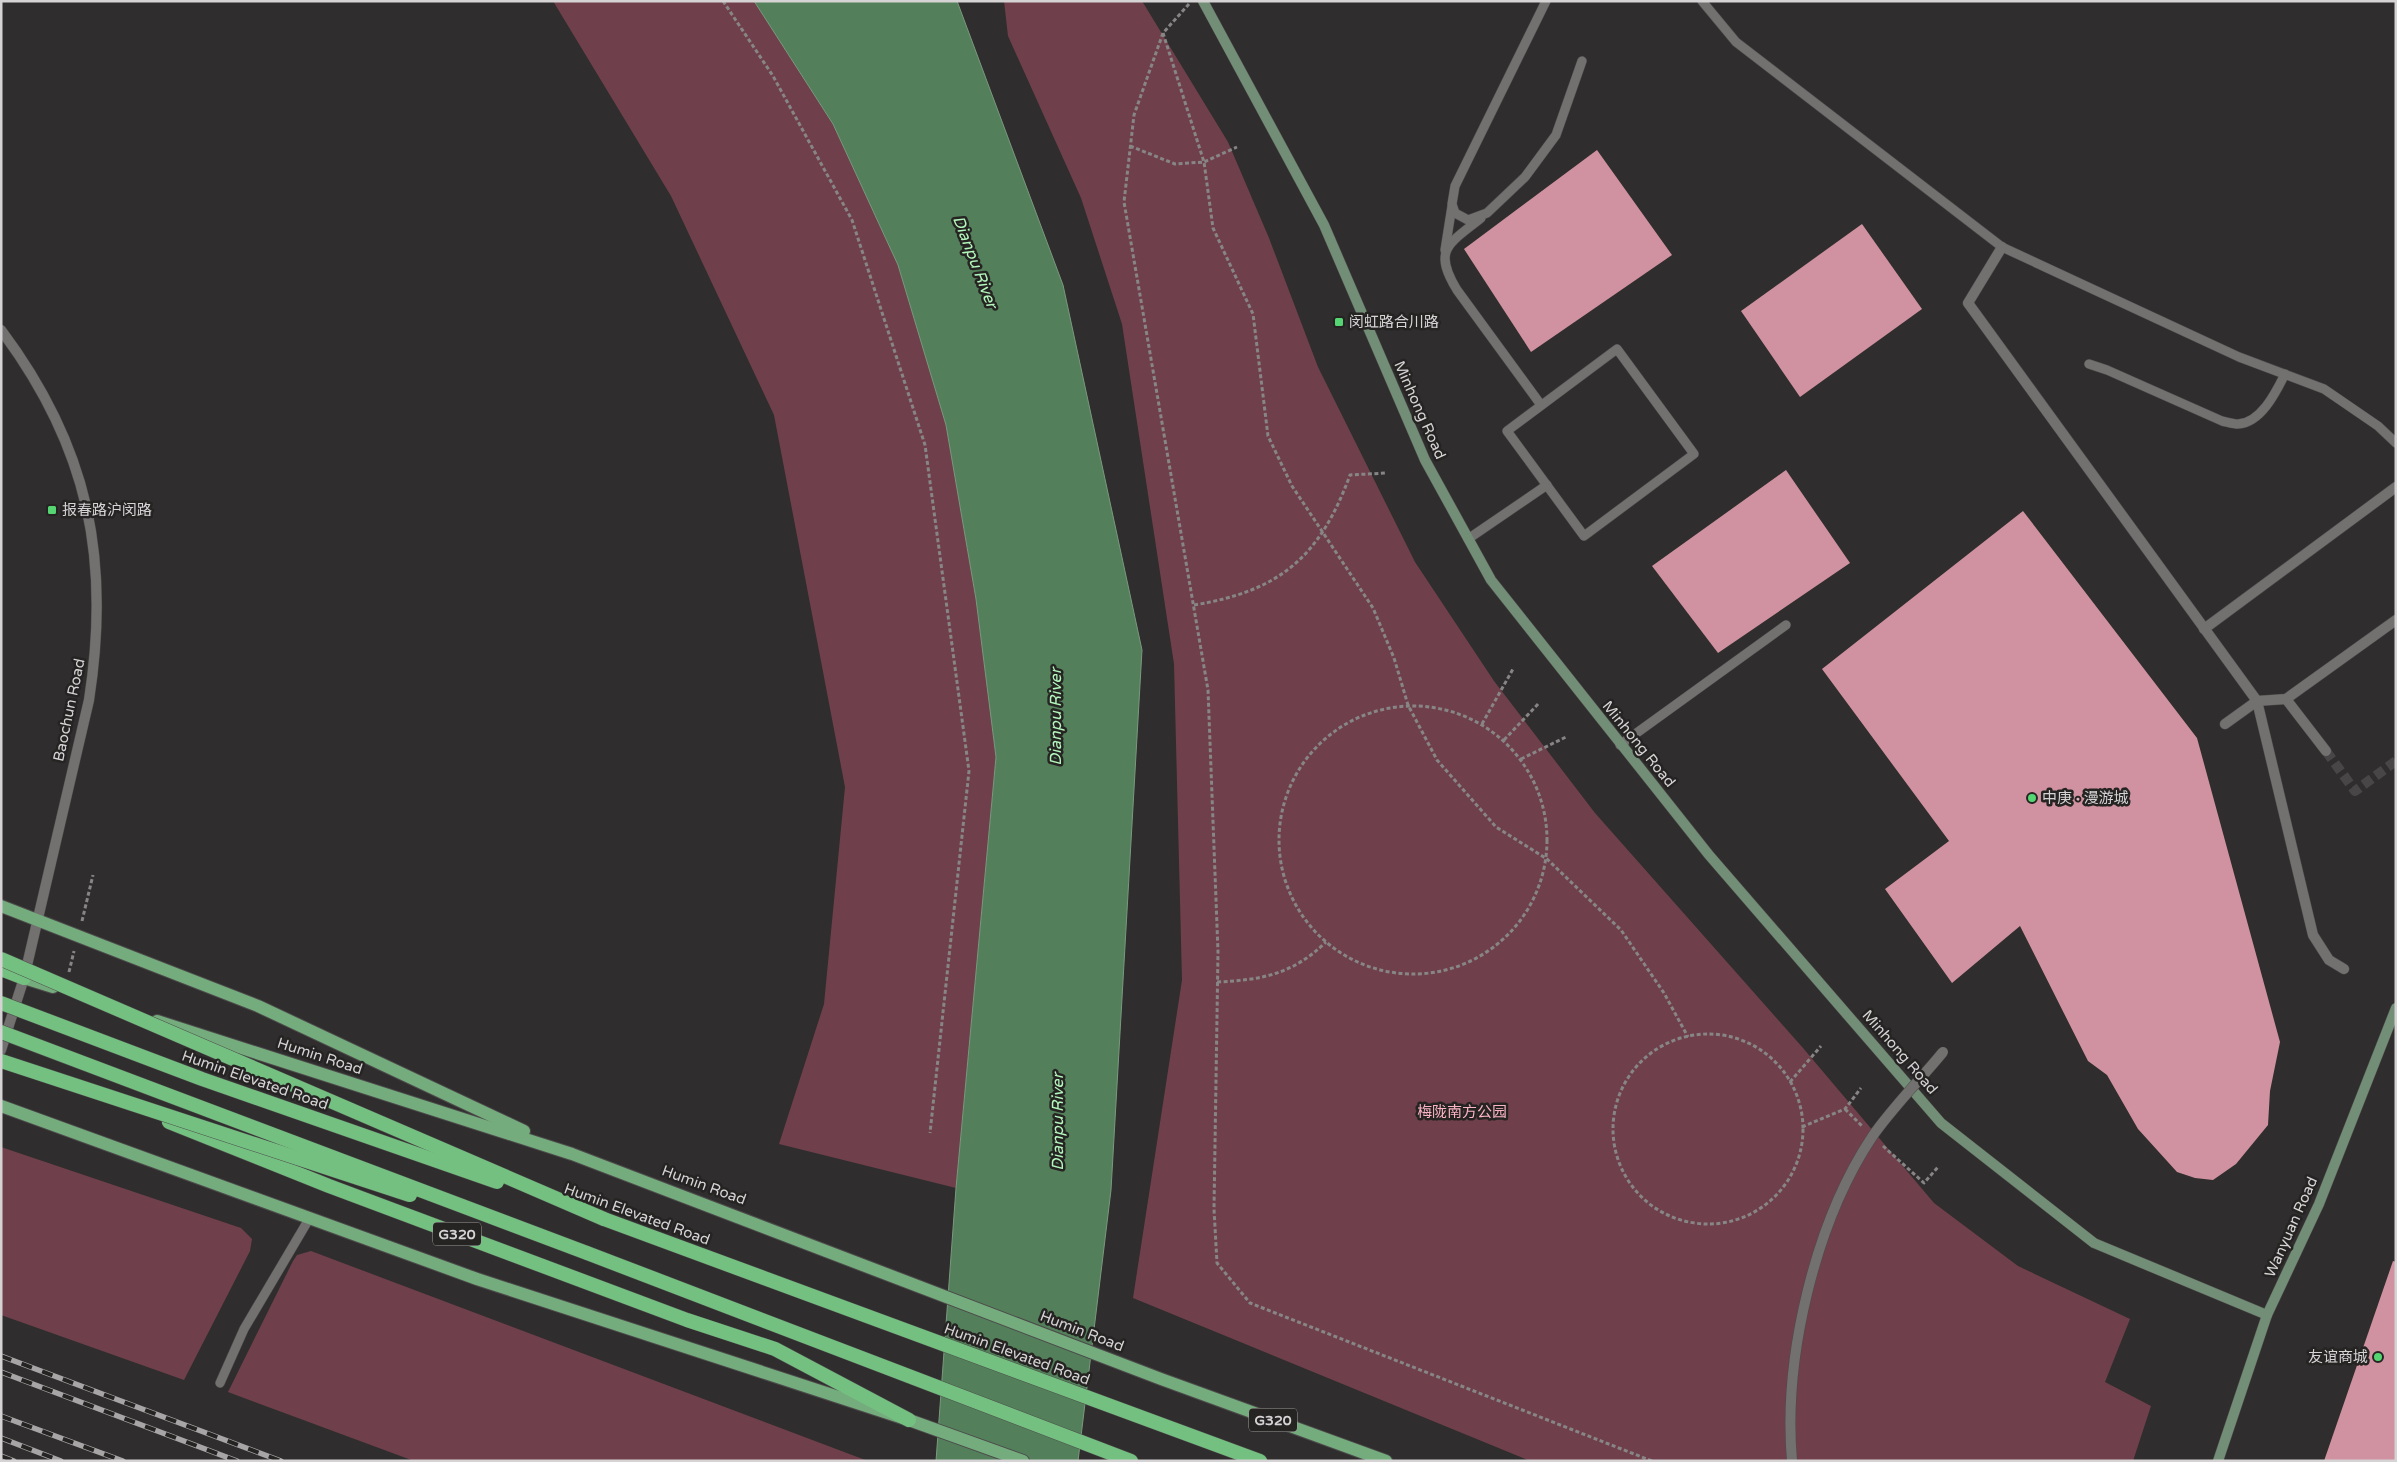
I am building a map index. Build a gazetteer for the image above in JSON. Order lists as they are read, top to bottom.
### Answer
{
  "streets": {
    "highway": ["Humin Road", "Humin Elevated Road", "G320"],
    "main road": ["Minhong Road", "Wanyuan Road"],
    "street": ["Baochun Road"]
  },
  "crossings": [
    ["Minhong Road", "Wanyuan Road"],
    ["Baochun Road", "Humin Road"]
  ],
  "water": ["Dianpu River"],
  "parks": ["梅陇南方公园"],
  "places": {
    "transit": ["闵虹路合川路", "报春路沪闵路"],
    "other": ["中庚 · 漫游城", "友谊商城"]
  }
}
